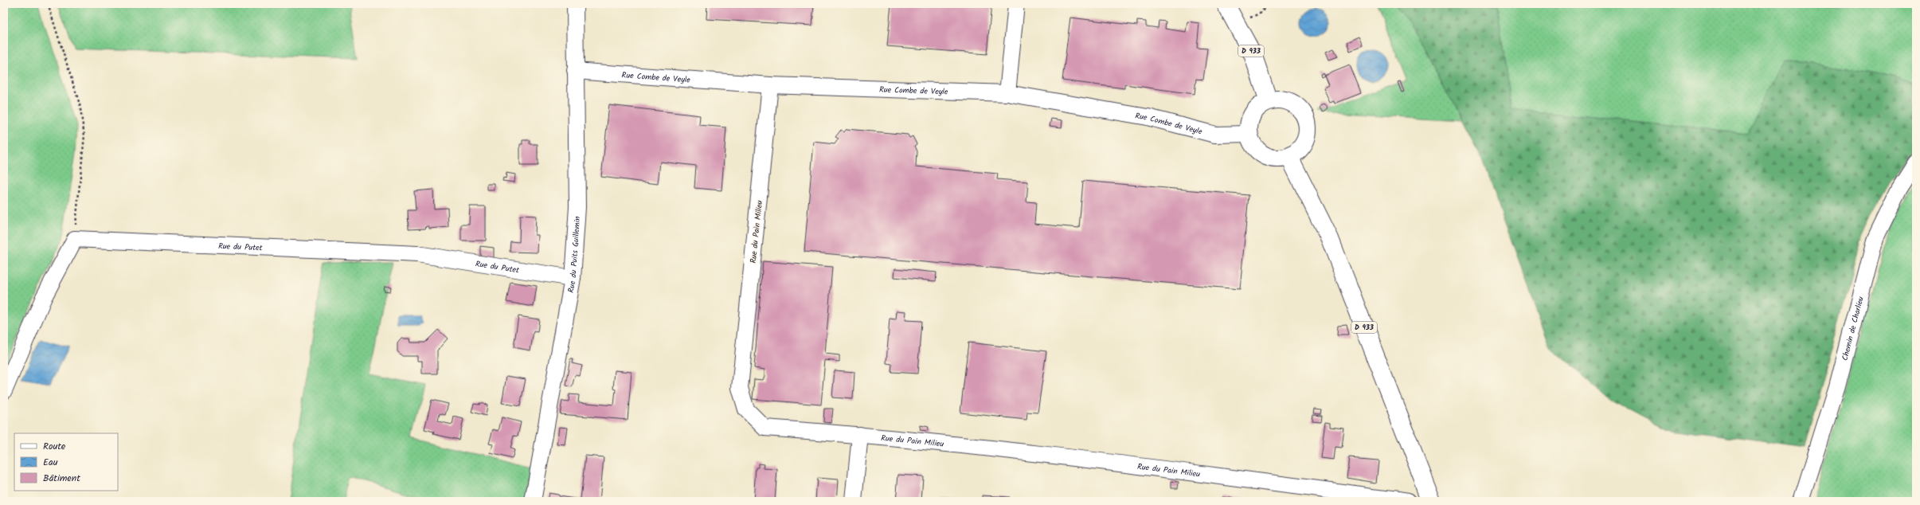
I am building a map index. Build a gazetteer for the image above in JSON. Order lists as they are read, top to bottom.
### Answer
{
  "streets": {
    "main road": ["D 933"],
    "street": [
      "Rue Combe de Veyle",
      "Rue du Pain Milieu",
      "Rue du Putet",
      "Rue du Puits Guillemin",
      "Chemin de Charlieu"
    ]
  },
  "crossings": [
    ["D 933", "Rue Combe de Veyle"],
    ["Rue Combe de Veyle", "Rue du Pain Milieu"],
    ["Rue Combe de Veyle", "Rue du Puits Guillemin"],
    ["Rue du Putet", "Rue du Puits Guillemin"]
  ],
  "legend": ["Route", "Eau", "Bâtiment"]
}
